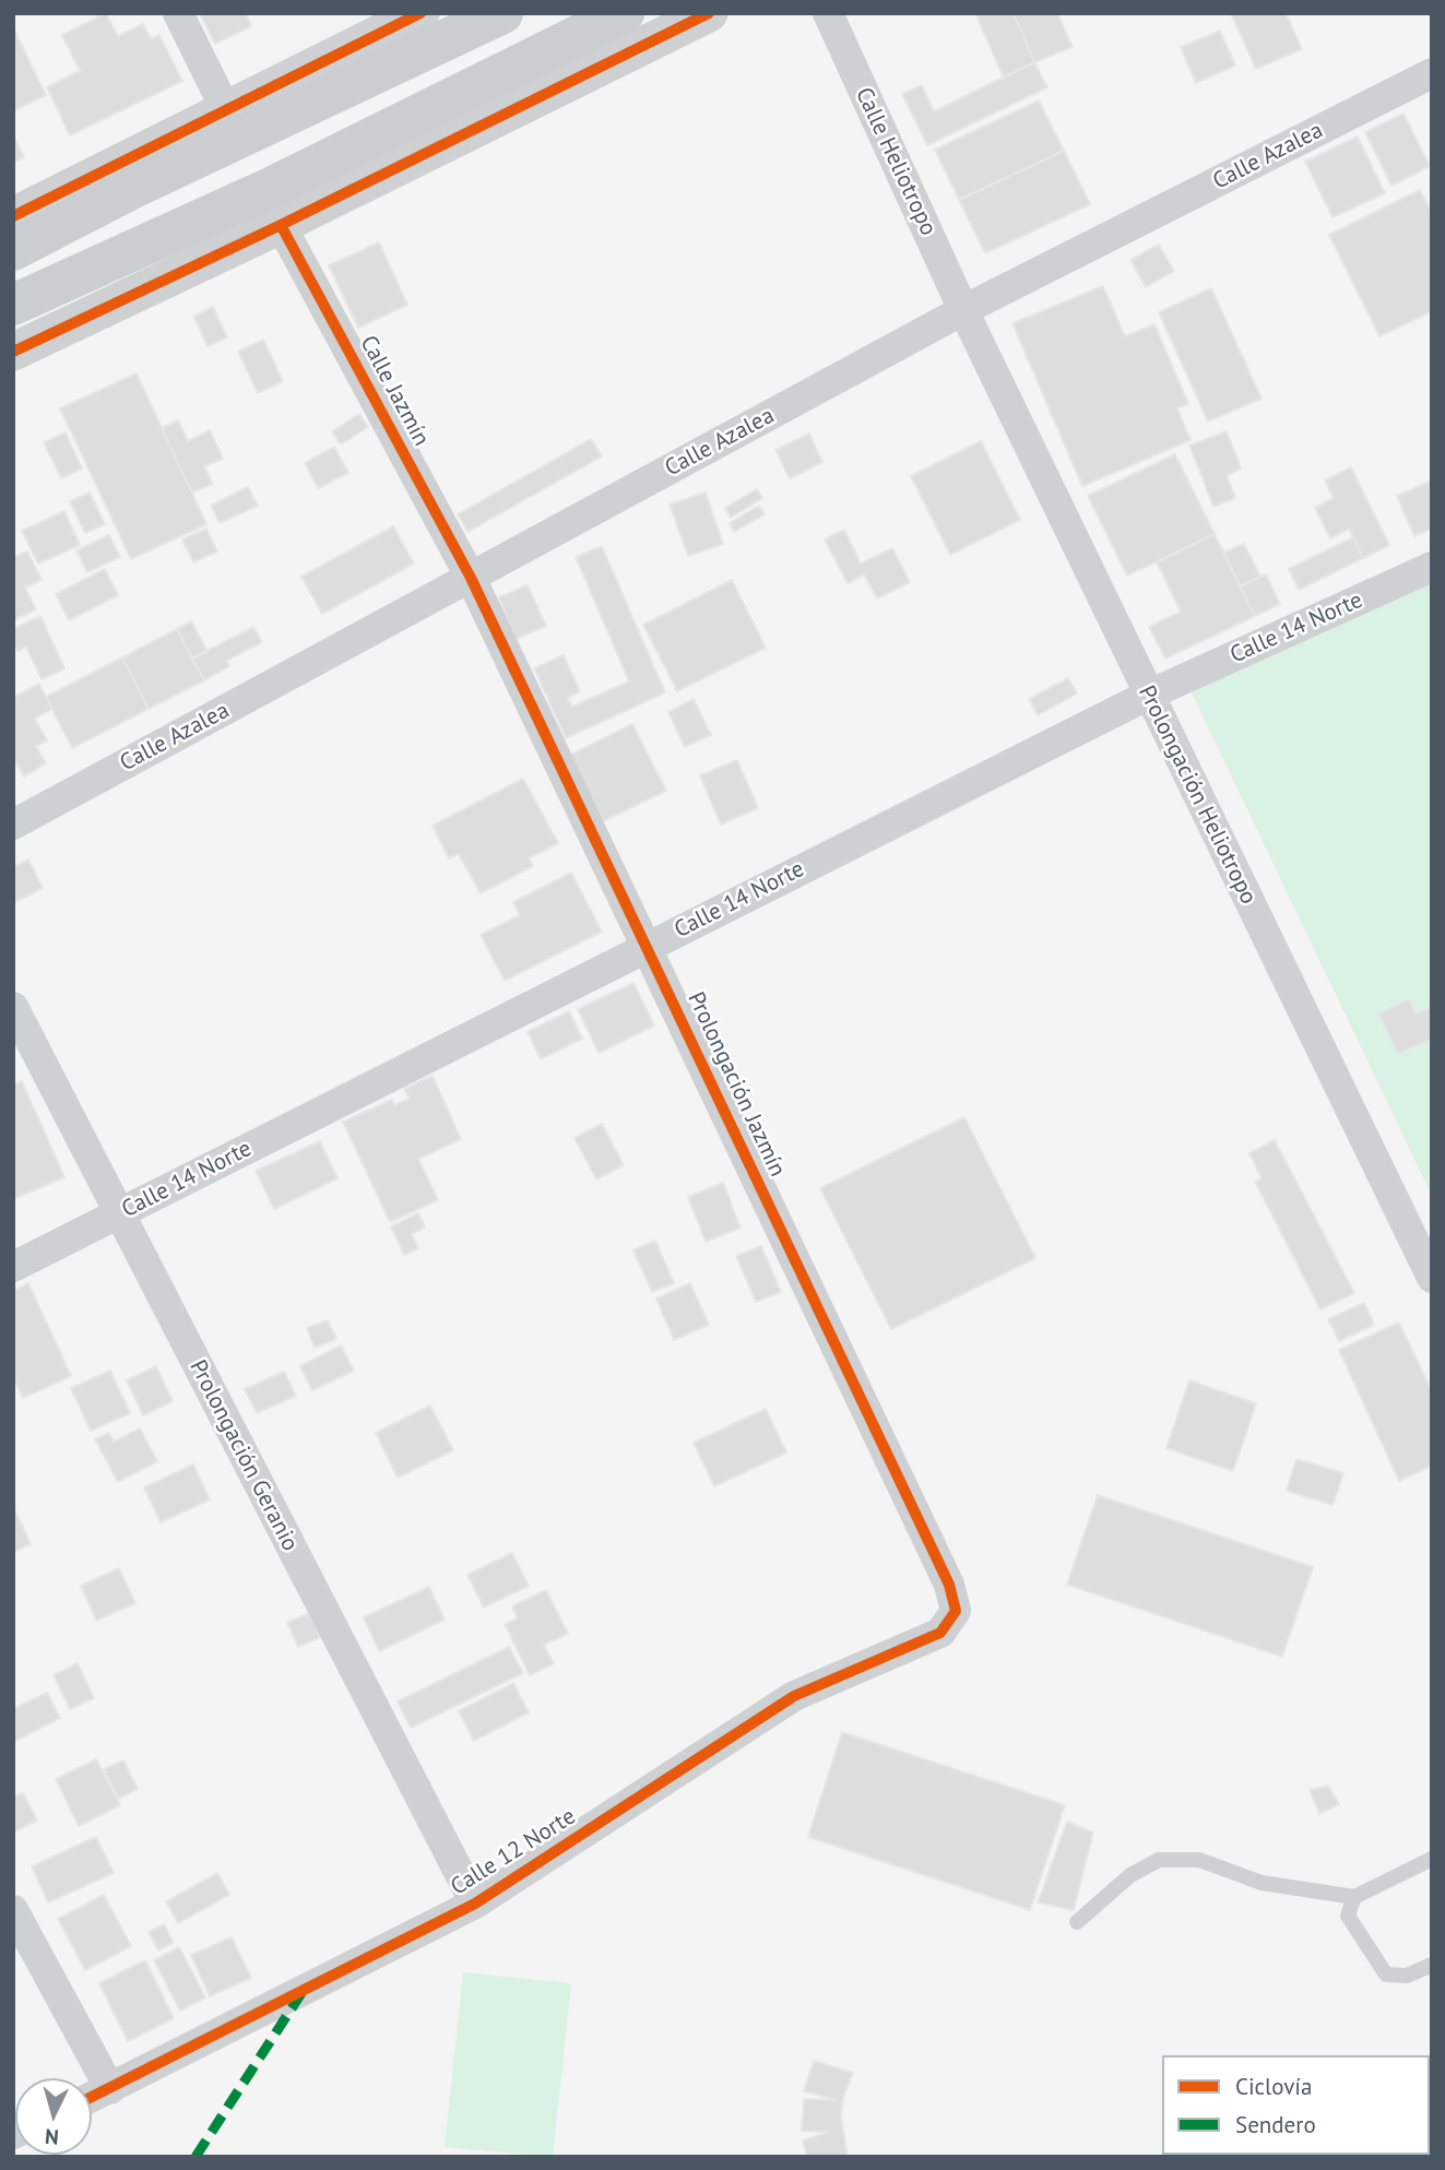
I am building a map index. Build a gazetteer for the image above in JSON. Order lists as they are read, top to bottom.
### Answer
{
  "streets": {
    "street": [
      "Calle Azalea",
      "Calle Heliotropo",
      "Calle Jazmín",
      "Calle 14 Norte",
      "Prolongación Heliotropo",
      "Prolongación Jazmín",
      "Prolongación Geranio",
      "Calle 12 Norte"
    ]
  },
  "crossings": [
    ["Calle Azalea", "Calle Heliotropo"],
    ["Calle Azalea", "Calle Jazmín"],
    ["Calle Azalea", "Prolongación Heliotropo"],
    ["Calle Azalea", "Prolongación Jazmín"],
    ["Calle Heliotropo", "Prolongación Heliotropo"],
    ["Calle Jazmín", "Prolongación Jazmín"],
    ["Calle 14 Norte", "Prolongación Heliotropo"],
    ["Calle 14 Norte", "Prolongación Jazmín"],
    ["Calle 14 Norte", "Prolongación Geranio"],
    ["Prolongación Jazmín", "Calle 12 Norte"],
    ["Prolongación Geranio", "Calle 12 Norte"]
  ],
  "legend": ["Ciclovía", "Sendero"],
  "north": "bottom"
}
